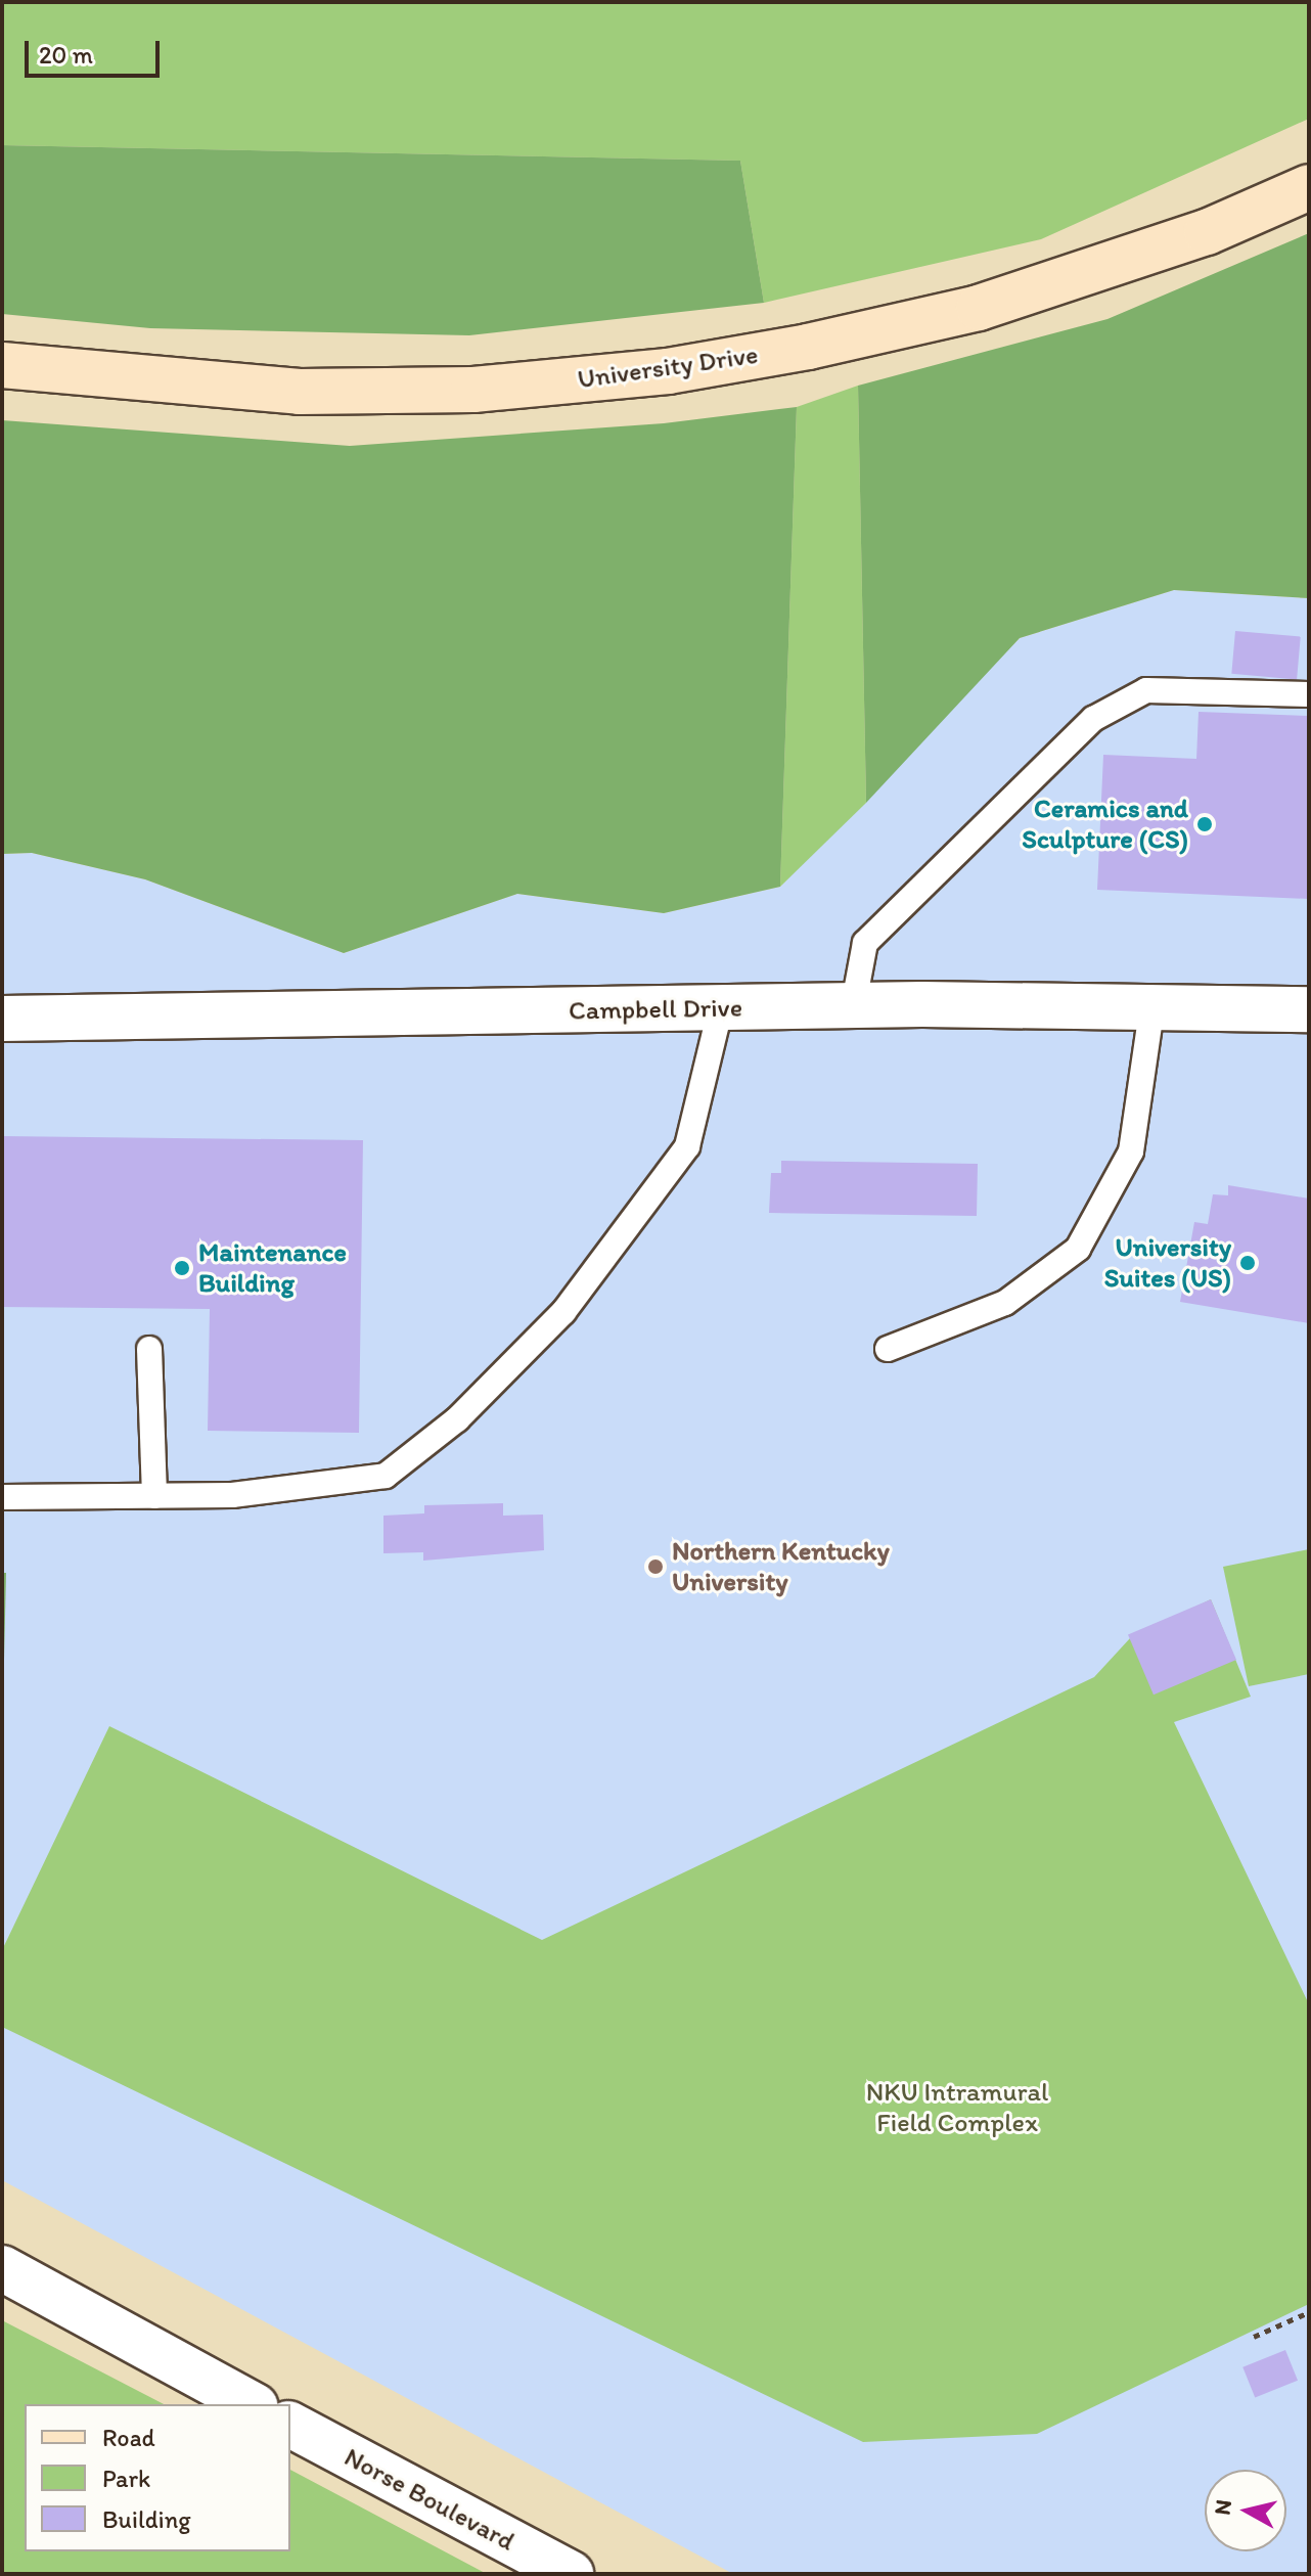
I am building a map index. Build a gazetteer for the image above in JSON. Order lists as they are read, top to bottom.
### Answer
{
  "streets": {
    "main road": ["University Drive"],
    "street": ["Campbell Drive", "Norse Boulevard"]
  },
  "parks": ["NKU Intramural Field Complex"],
  "places": [
    "Ceramics and Sculpture (CS)",
    "University Suites (US)",
    "Maintenance Building",
    "Northern Kentucky University"
  ],
  "legend": ["Road", "Park", "Building"],
  "scale_bar": "20 m",
  "north": "left"
}
